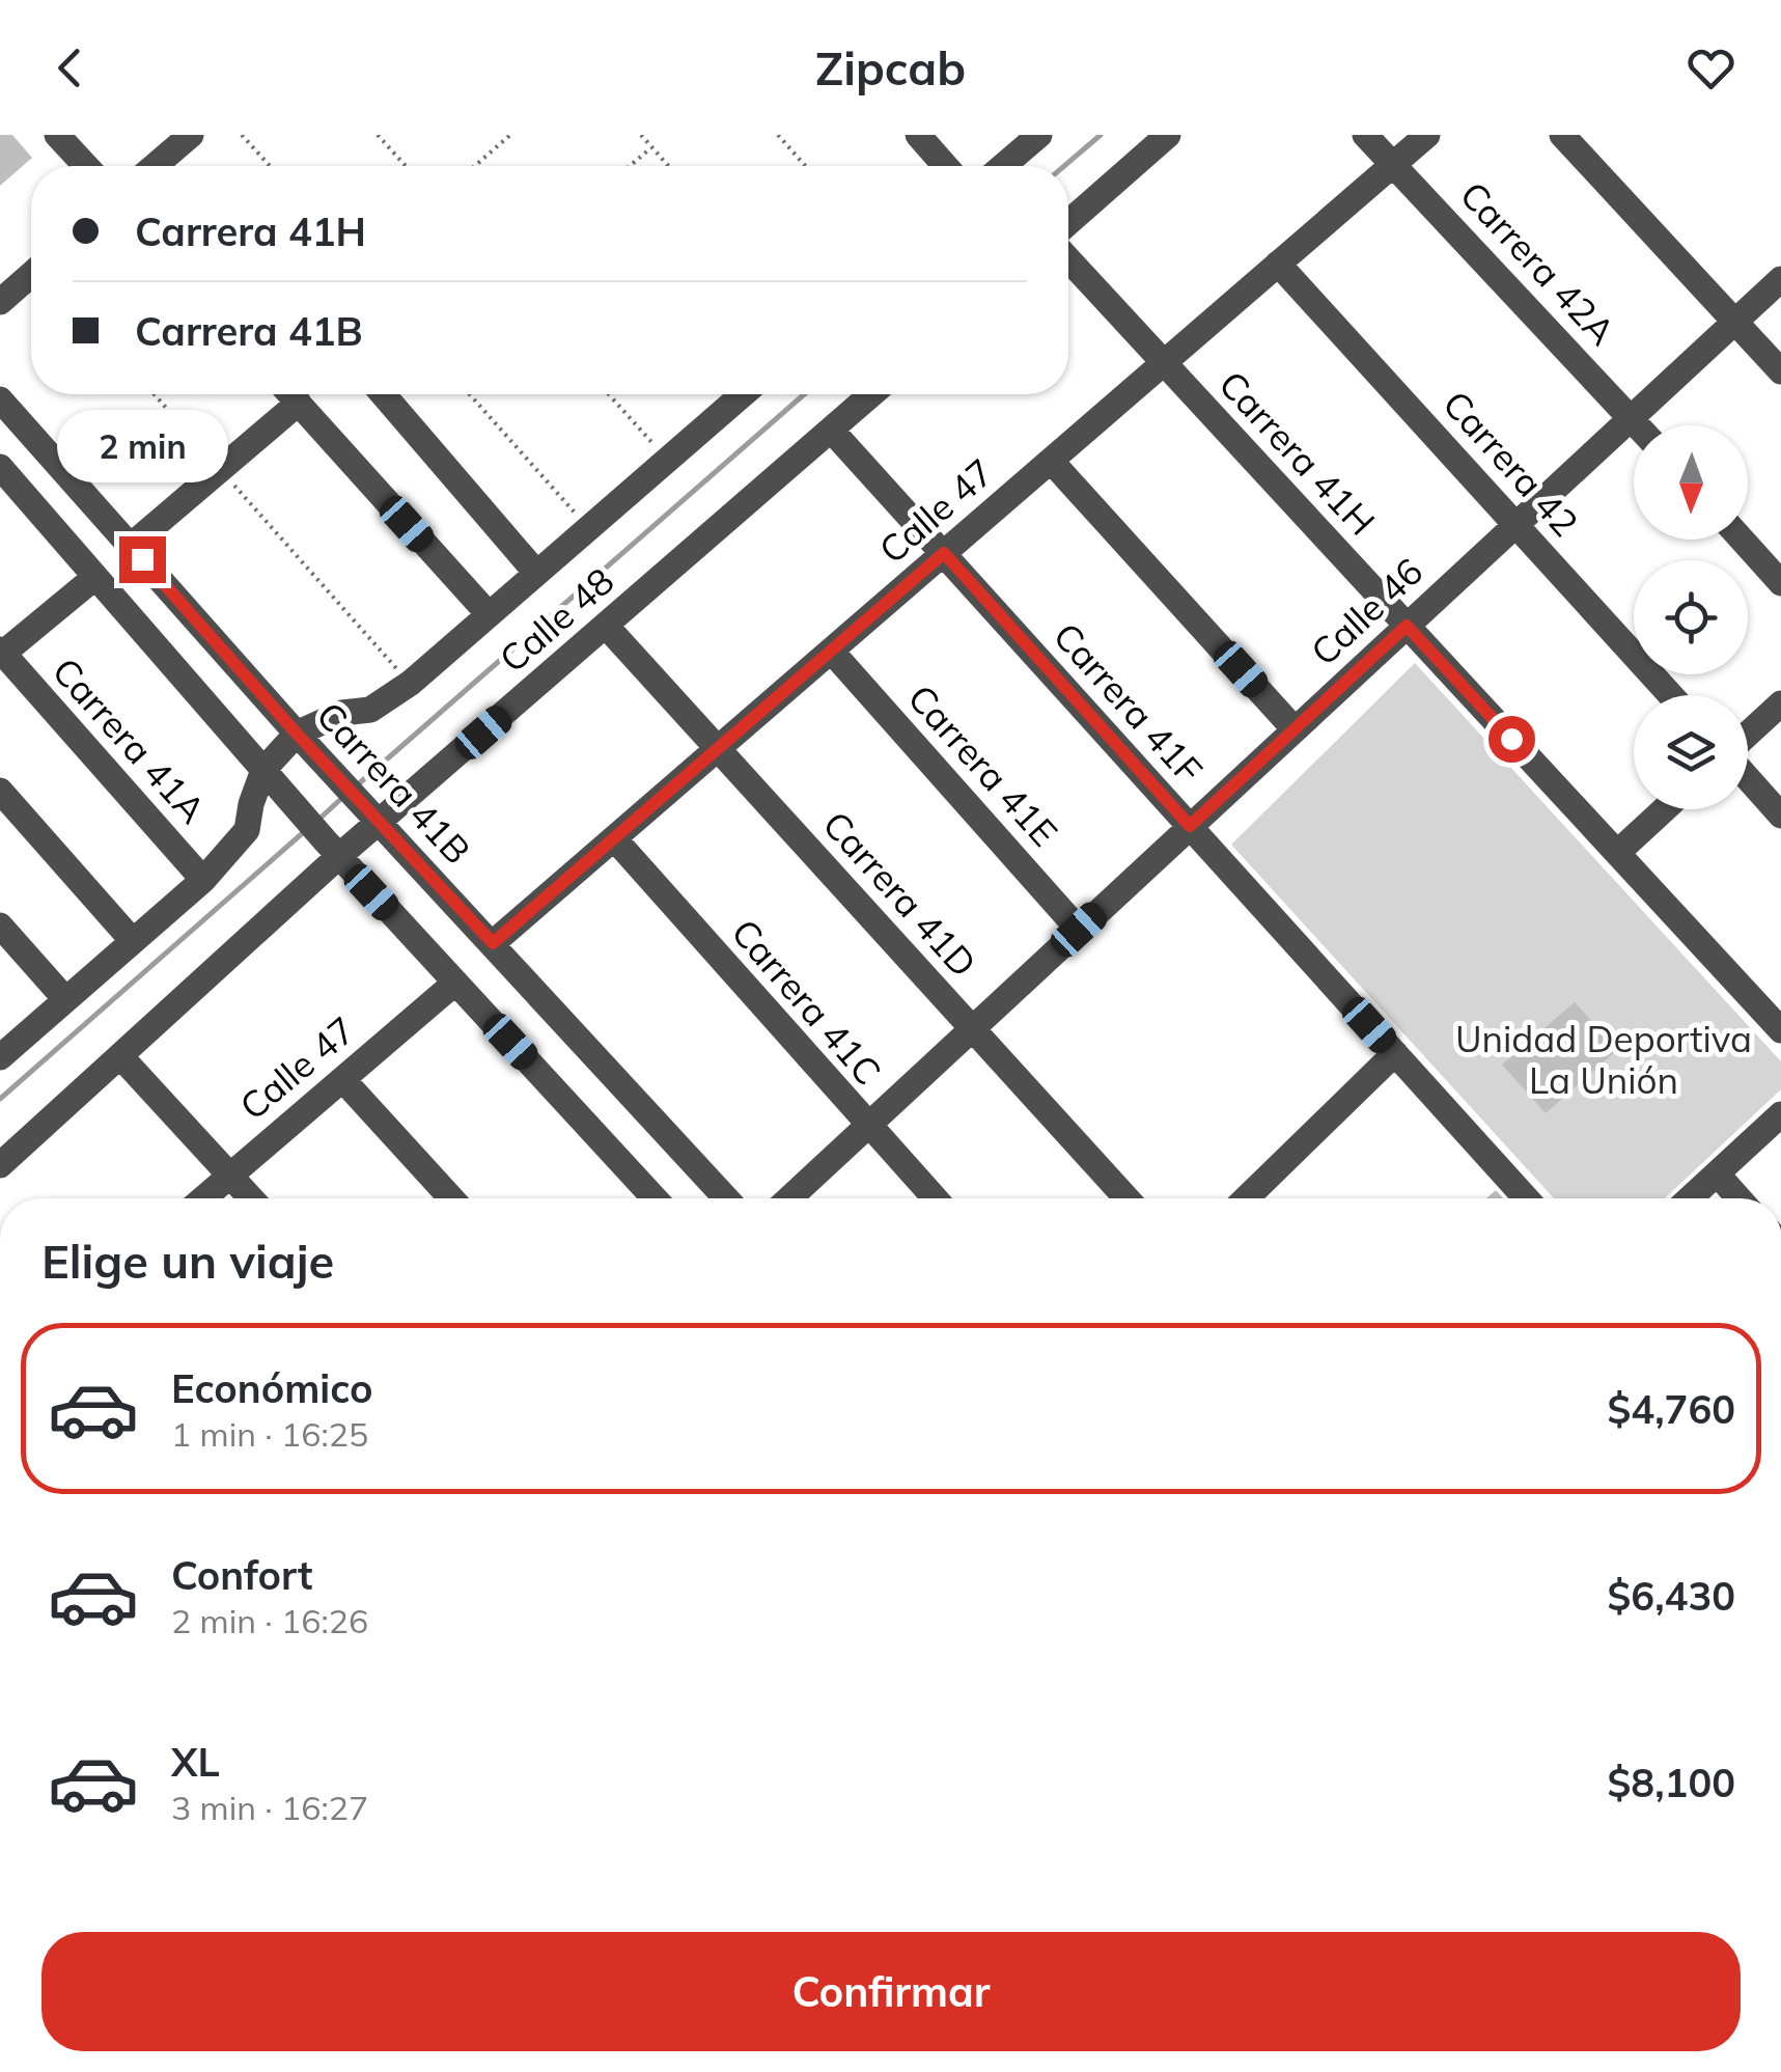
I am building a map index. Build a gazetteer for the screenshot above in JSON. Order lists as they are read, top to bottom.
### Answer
{
  "streets": {
    "street": [
      "Carrera 42A",
      "Carrera 41H",
      "Carrera 42",
      "Calle 47",
      "Calle 46",
      "Calle 48",
      "Carrera 41F",
      "Carrera 41A",
      "Carrera 41E",
      "Carrera 41B",
      "Carrera 41D",
      "Carrera 41C"
    ]
  },
  "crossings": [
    ["Carrera 42A", "Calle 47"],
    ["Carrera 42A", "Calle 46"],
    ["Carrera 41H", "Calle 47"],
    ["Carrera 41H", "Calle 46"],
    ["Carrera 42", "Calle 47"],
    ["Carrera 42", "Calle 46"],
    ["Calle 47", "Carrera 41F"],
    ["Calle 47", "Carrera 41E"],
    ["Calle 47", "Carrera 41B"],
    ["Calle 47", "Carrera 41D"],
    ["Calle 47", "Carrera 41C"],
    ["Calle 46", "Carrera 41F"],
    ["Calle 46", "Carrera 41E"],
    ["Calle 46", "Carrera 41D"],
    ["Calle 46", "Carrera 41C"],
    ["Calle 48", "Carrera 41F"],
    ["Calle 48", "Carrera 41A"],
    ["Calle 48", "Carrera 41B"],
    ["Calle 48", "Carrera 41D"]
  ],
  "parks": ["Unidad Deportiva La Unión"],
  "north": "bottom",
  "page": {
    "header": "Zipcab",
    "banner": ["Carrera 41H", "Carrera 41B"],
    "bubble": "2 min",
    "heading": "Elige un viaje",
    "list": [
      {
        "name": "Económico",
        "note": "1 min · 16:25",
        "value": "$4,760"
      },
      {
        "name": "Confort",
        "note": "2 min · 16:26",
        "value": "$6,430"
      },
      {
        "name": "XL",
        "note": "3 min · 16:27",
        "value": "$8,100"
      }
    ],
    "buttons": "Confirmar"
  }
}
